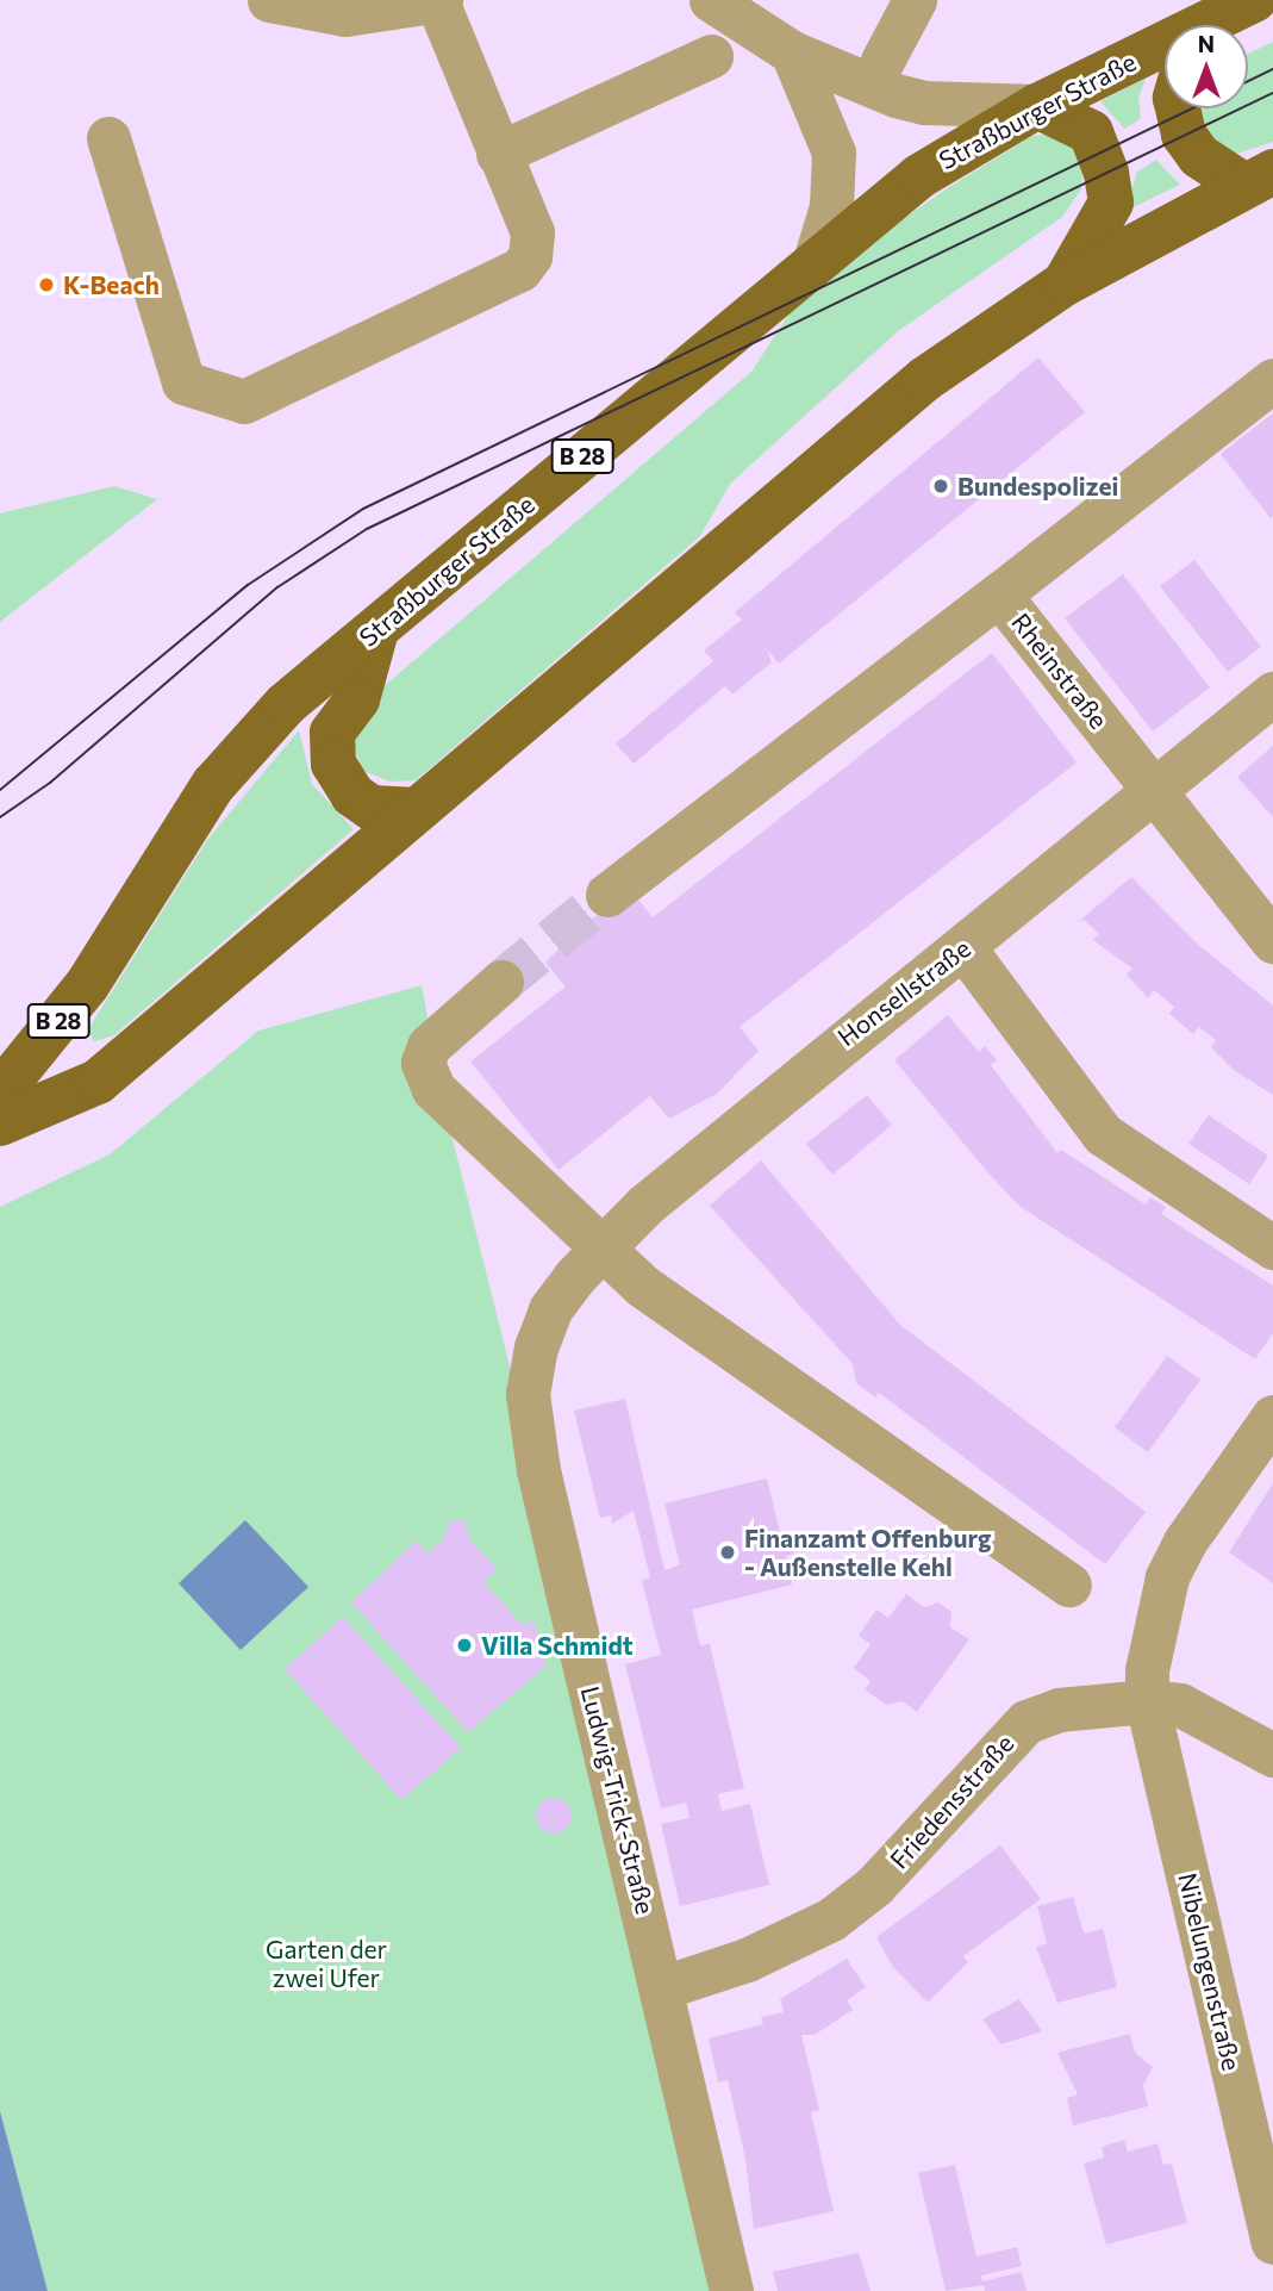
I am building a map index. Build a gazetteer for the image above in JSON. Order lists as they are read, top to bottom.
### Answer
{
  "streets": {
    "main road": ["Straßburger Straße", "B 28"],
    "street": [
      "Rheinstraße",
      "Honsellstraße",
      "Ludwig-Trick-Straße",
      "Friedensstraße",
      "Nibelungenstraße"
    ]
  },
  "crossings": [
    ["Rheinstraße", "Honsellstraße"],
    ["Honsellstraße", "Ludwig-Trick-Straße"],
    ["Ludwig-Trick-Straße", "Friedensstraße"],
    ["Friedensstraße", "Nibelungenstraße"]
  ],
  "parks": ["Garten der zwei Ufer"],
  "places": [
    "K-Beach",
    "Bundespolizei",
    "Finanzamt Offenburg - Außenstelle Kehl",
    "Villa Schmidt"
  ],
  "north": "top"
}
